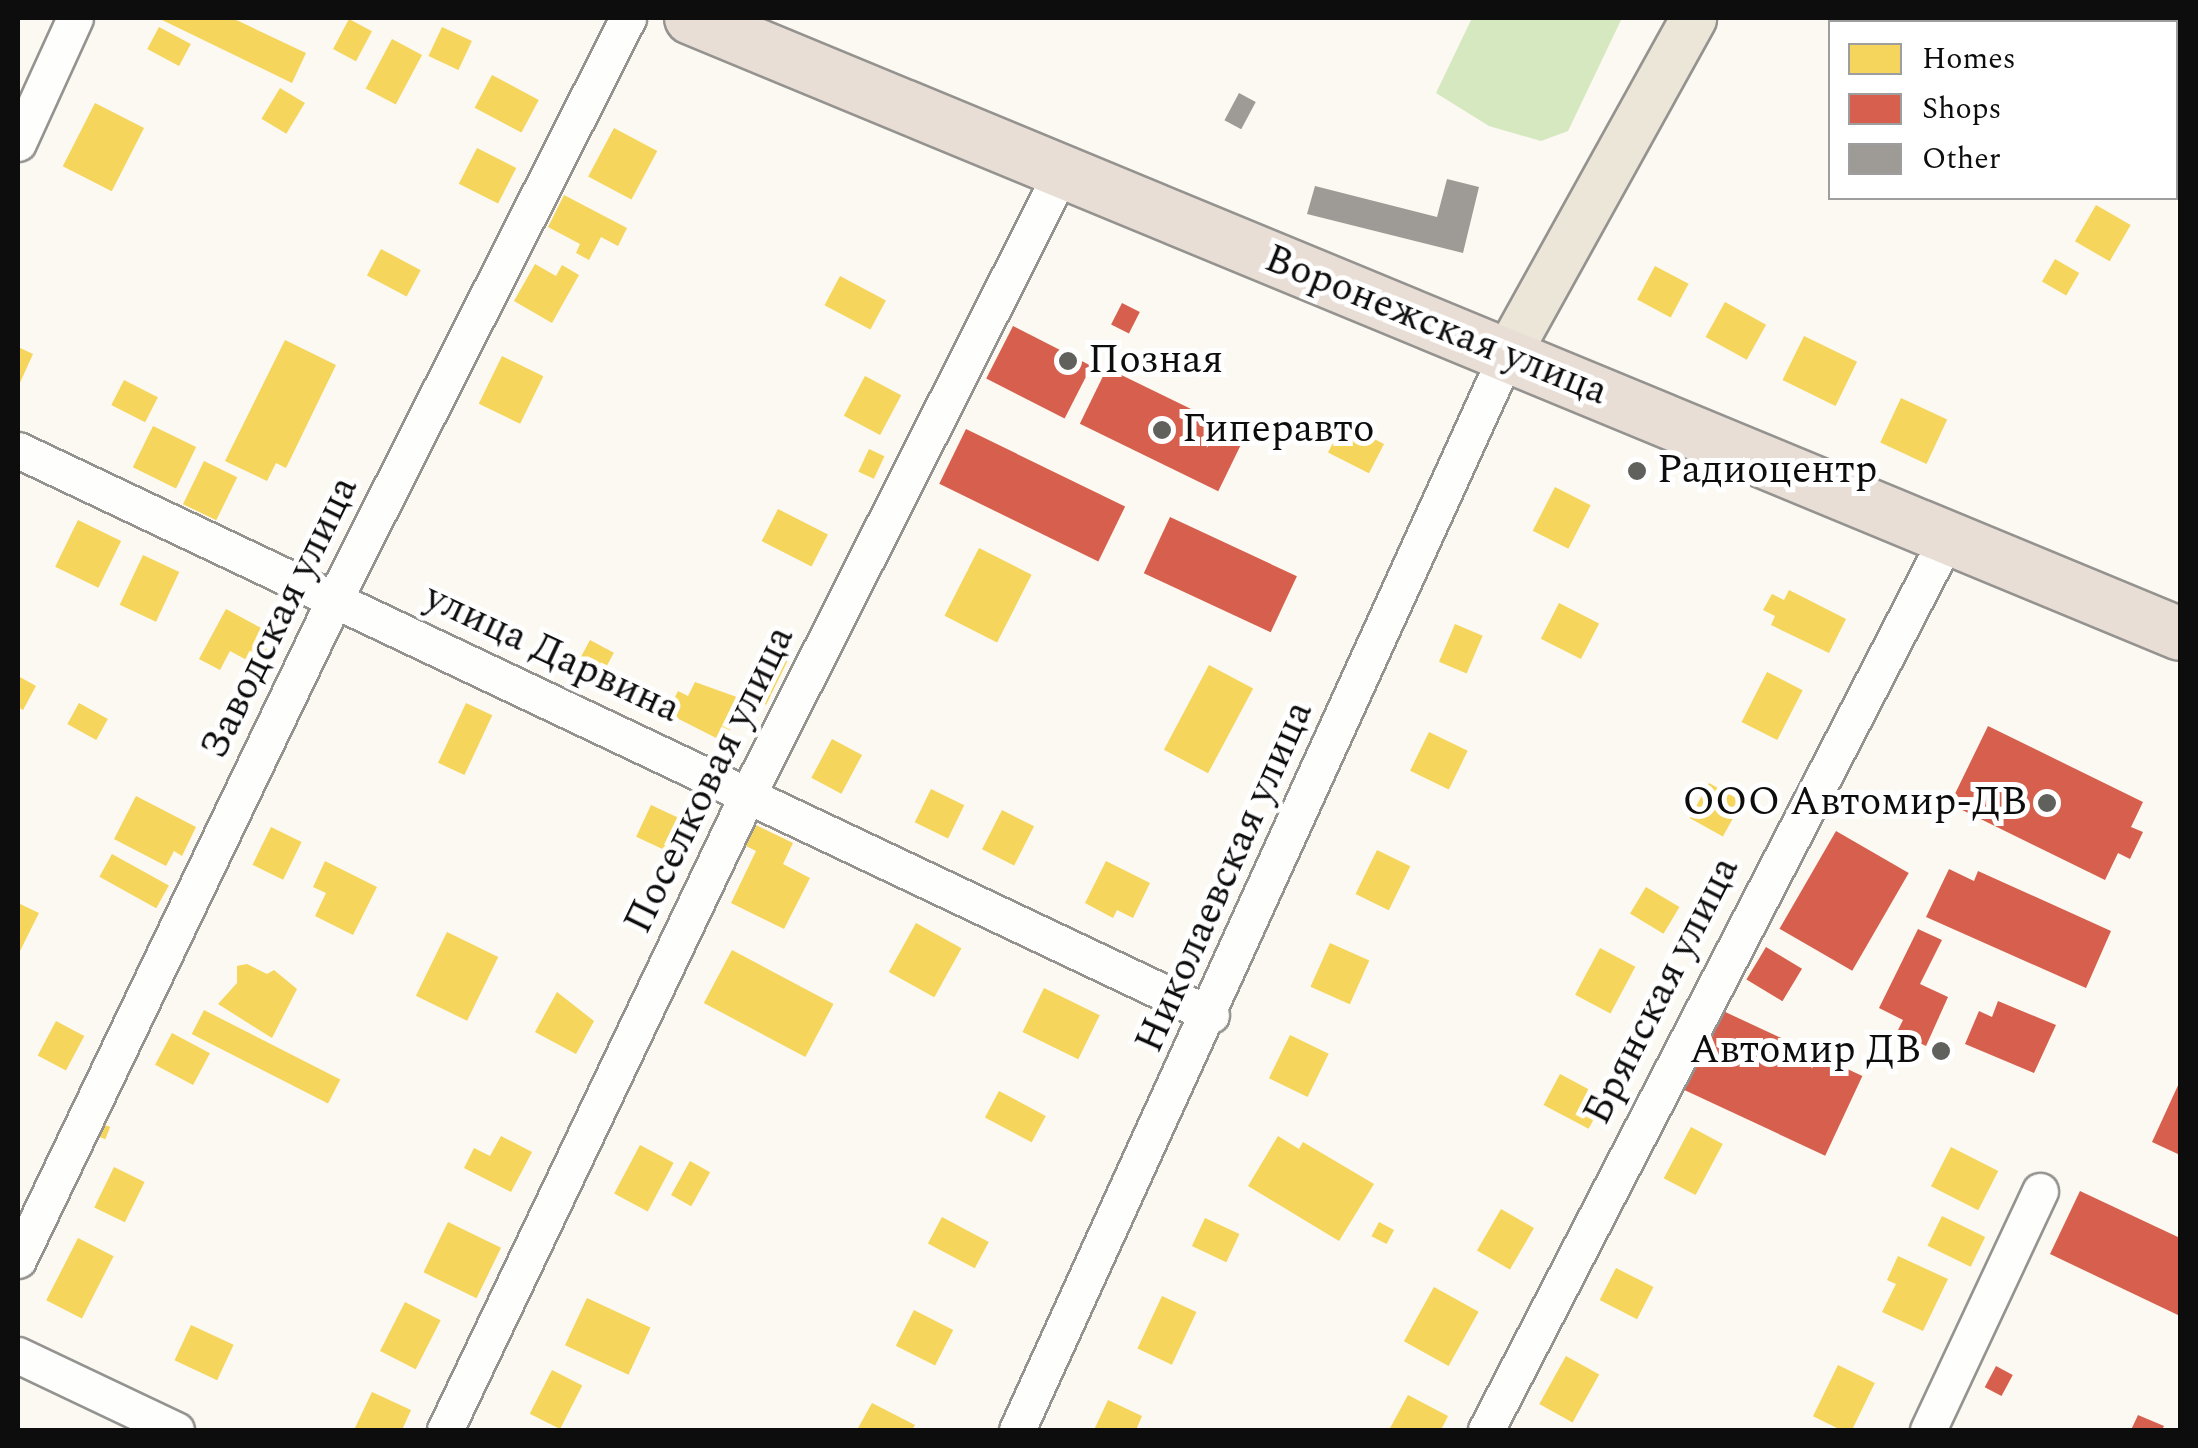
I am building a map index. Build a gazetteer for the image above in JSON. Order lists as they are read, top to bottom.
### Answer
{
  "streets": {
    "highway": ["Воронежская улица"],
    "street": [
      "Заводская улица",
      "улица Дарвина",
      "Поселковая улица",
      "Николаевская улица",
      "Брянская улица"
    ]
  },
  "crossings": [
    ["Воронежская улица", "Поселковая улица"],
    ["Воронежская улица", "Николаевская улица"],
    ["Воронежская улица", "Брянская улица"],
    ["Заводская улица", "улица Дарвина"],
    ["улица Дарвина", "Поселковая улица"],
    ["улица Дарвина", "Николаевская улица"]
  ],
  "places": [
    "Позная",
    "Гиперавто",
    "Радиоцентр",
    "ООО Автомир-ДВ",
    "Автомир ДВ"
  ],
  "legend": ["Homes", "Shops", "Other"]
}
